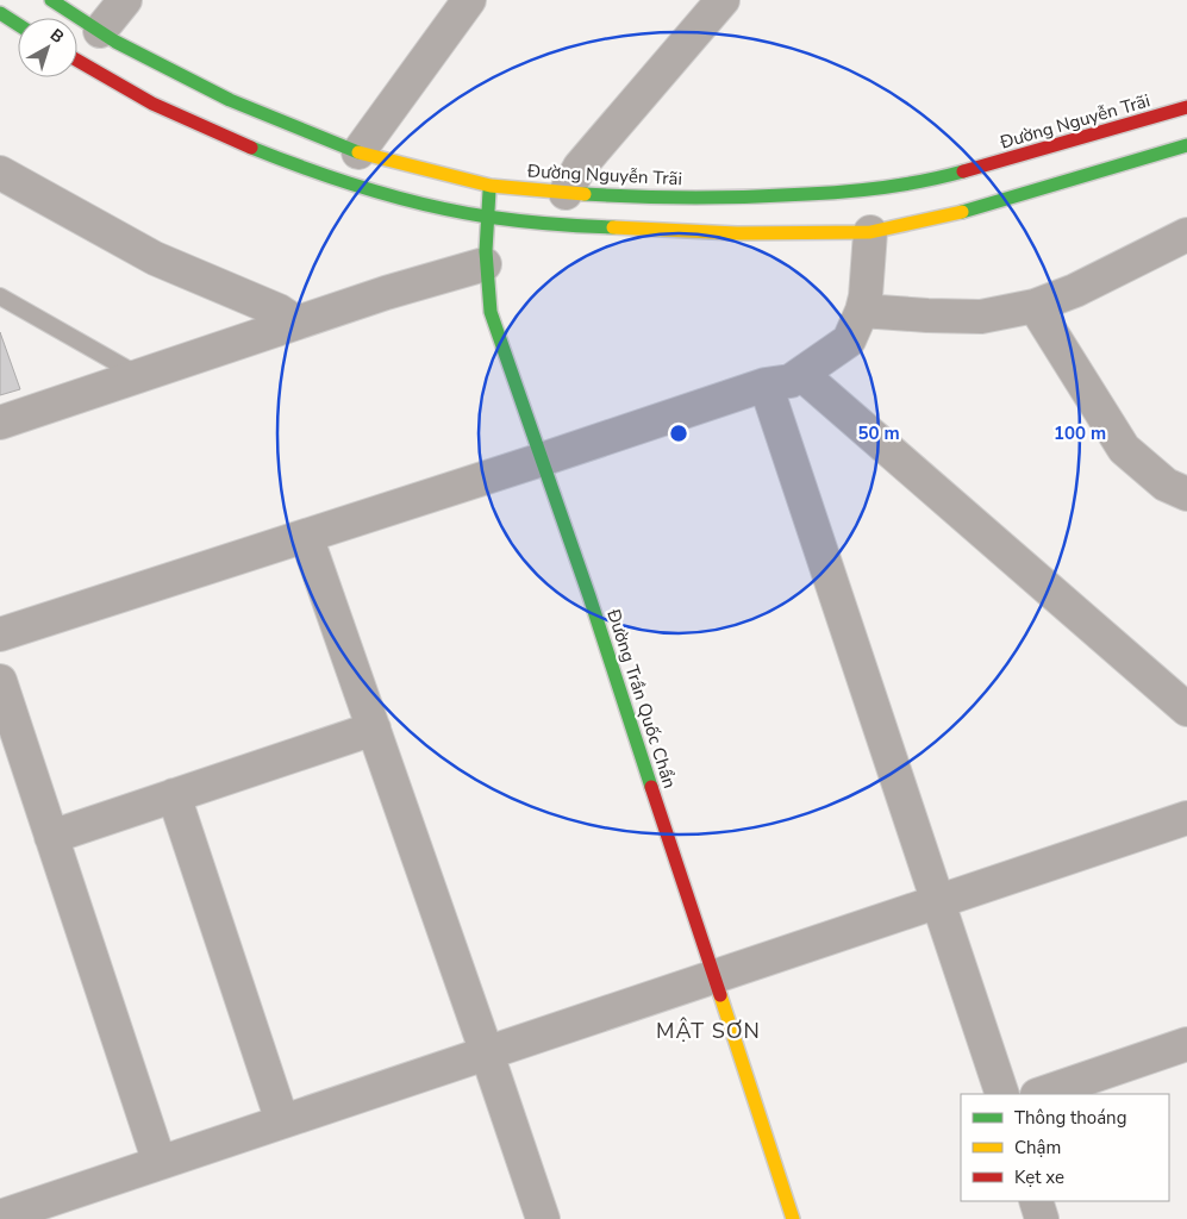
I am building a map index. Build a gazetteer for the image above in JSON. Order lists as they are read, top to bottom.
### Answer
{
  "streets": {
    "main road": ["Đường Nguyễn Trãi", "Đường Trần Quốc Chẩn"]
  },
  "crossings": [
    ["Đường Nguyễn Trãi", "Đường Trần Quốc Chẩn"]
  ],
  "districts": ["MẬT SƠN"],
  "legend": ["Thông thoáng", "Chậm", "Kẹt xe"],
  "north": "top right",
  "rings": ["50 m", "100 m"]
}
